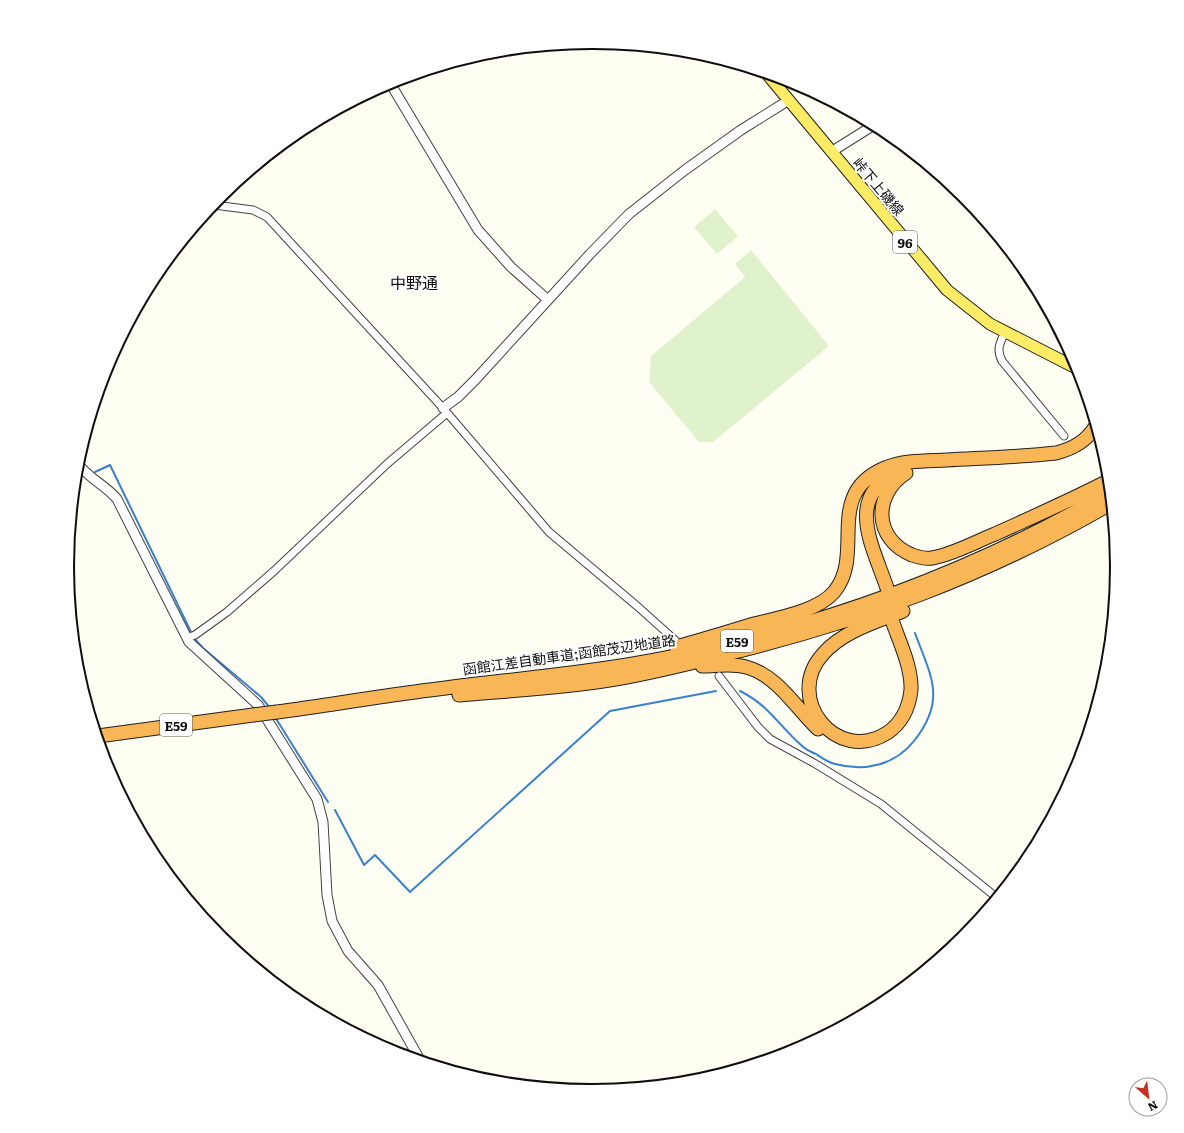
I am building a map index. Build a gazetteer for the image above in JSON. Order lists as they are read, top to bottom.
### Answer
{
  "streets": {
    "highway": ["E59", "函館江差自動車道;函館茂辺地道路"],
    "main road": ["峠下上磯線", "96"]
  },
  "districts": ["中野通"],
  "north": "bottom right"
}
